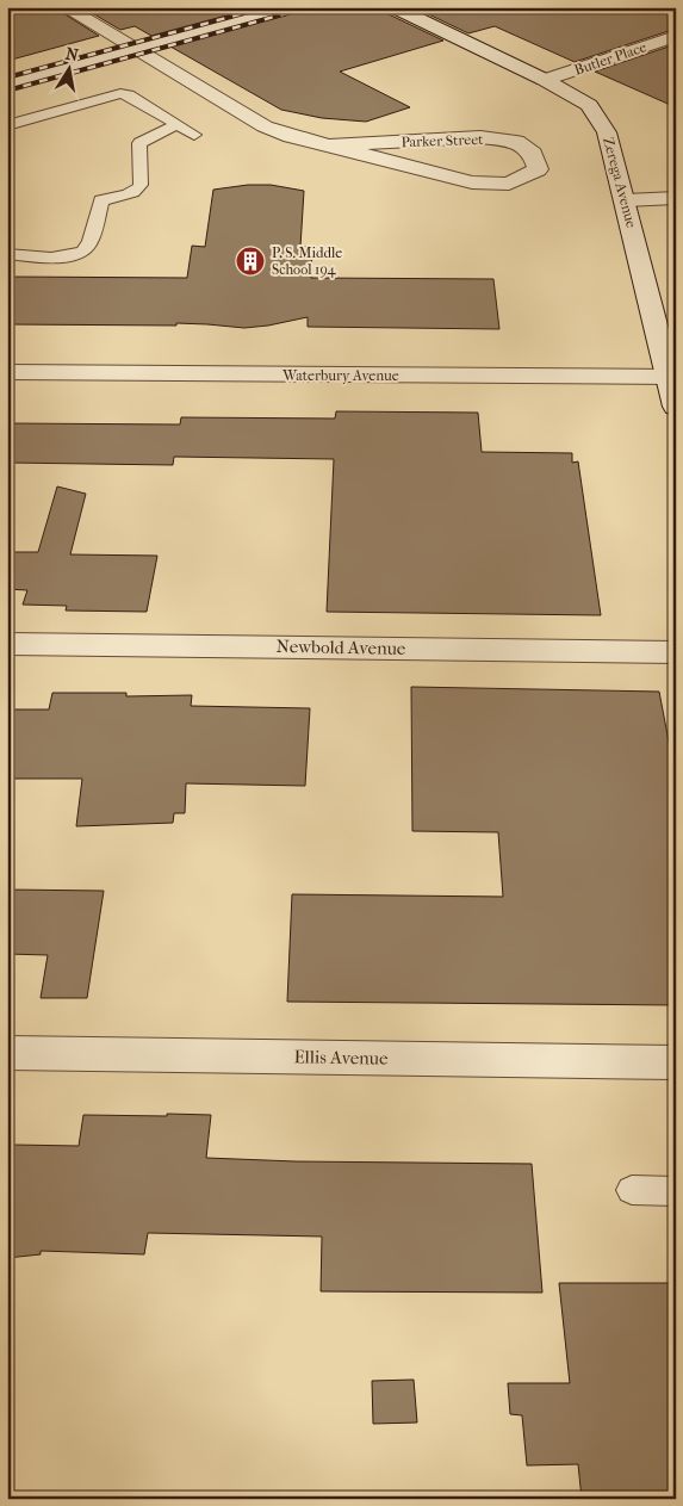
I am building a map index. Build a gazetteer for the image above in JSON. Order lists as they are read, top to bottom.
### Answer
{
  "streets": {
    "street": [
      "Butler Place",
      "Parker Street",
      "Zerega Avenue",
      "Waterbury Avenue",
      "Newbold Avenue",
      "Ellis Avenue"
    ]
  },
  "crossings": [
    ["Butler Place", "Zerega Avenue"],
    ["Zerega Avenue", "Waterbury Avenue"]
  ],
  "places": {
    "building": ["P. S. Middle School 194"]
  },
  "north": "top"
}
